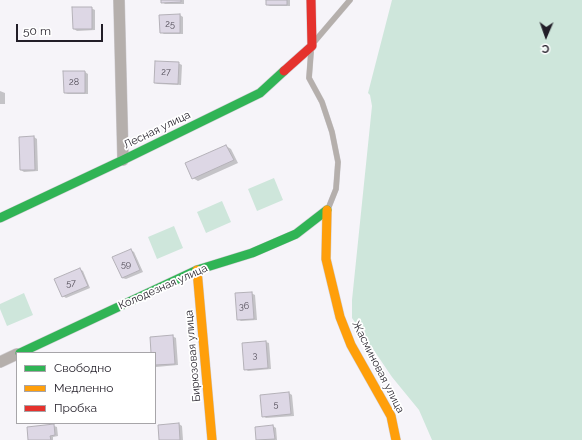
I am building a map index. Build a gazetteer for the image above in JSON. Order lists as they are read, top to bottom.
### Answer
{
  "streets": {
    "street": [
      "Лесная улица",
      "Колодезная улица",
      "Бирюзовая улица",
      "Жасминовая улица"
    ]
  },
  "crossings": [
    ["Колодезная улица", "Бирюзовая улица"],
    ["Колодезная улица", "Жасминовая улица"]
  ],
  "house_numbers": [
    "25",
    "27",
    "28",
    "59",
    "57",
    "36",
    "3",
    "5"
  ],
  "legend": ["Свободно", "Медленно", "Пробка"],
  "scale_bar": "50 m",
  "north": "bottom"
}
